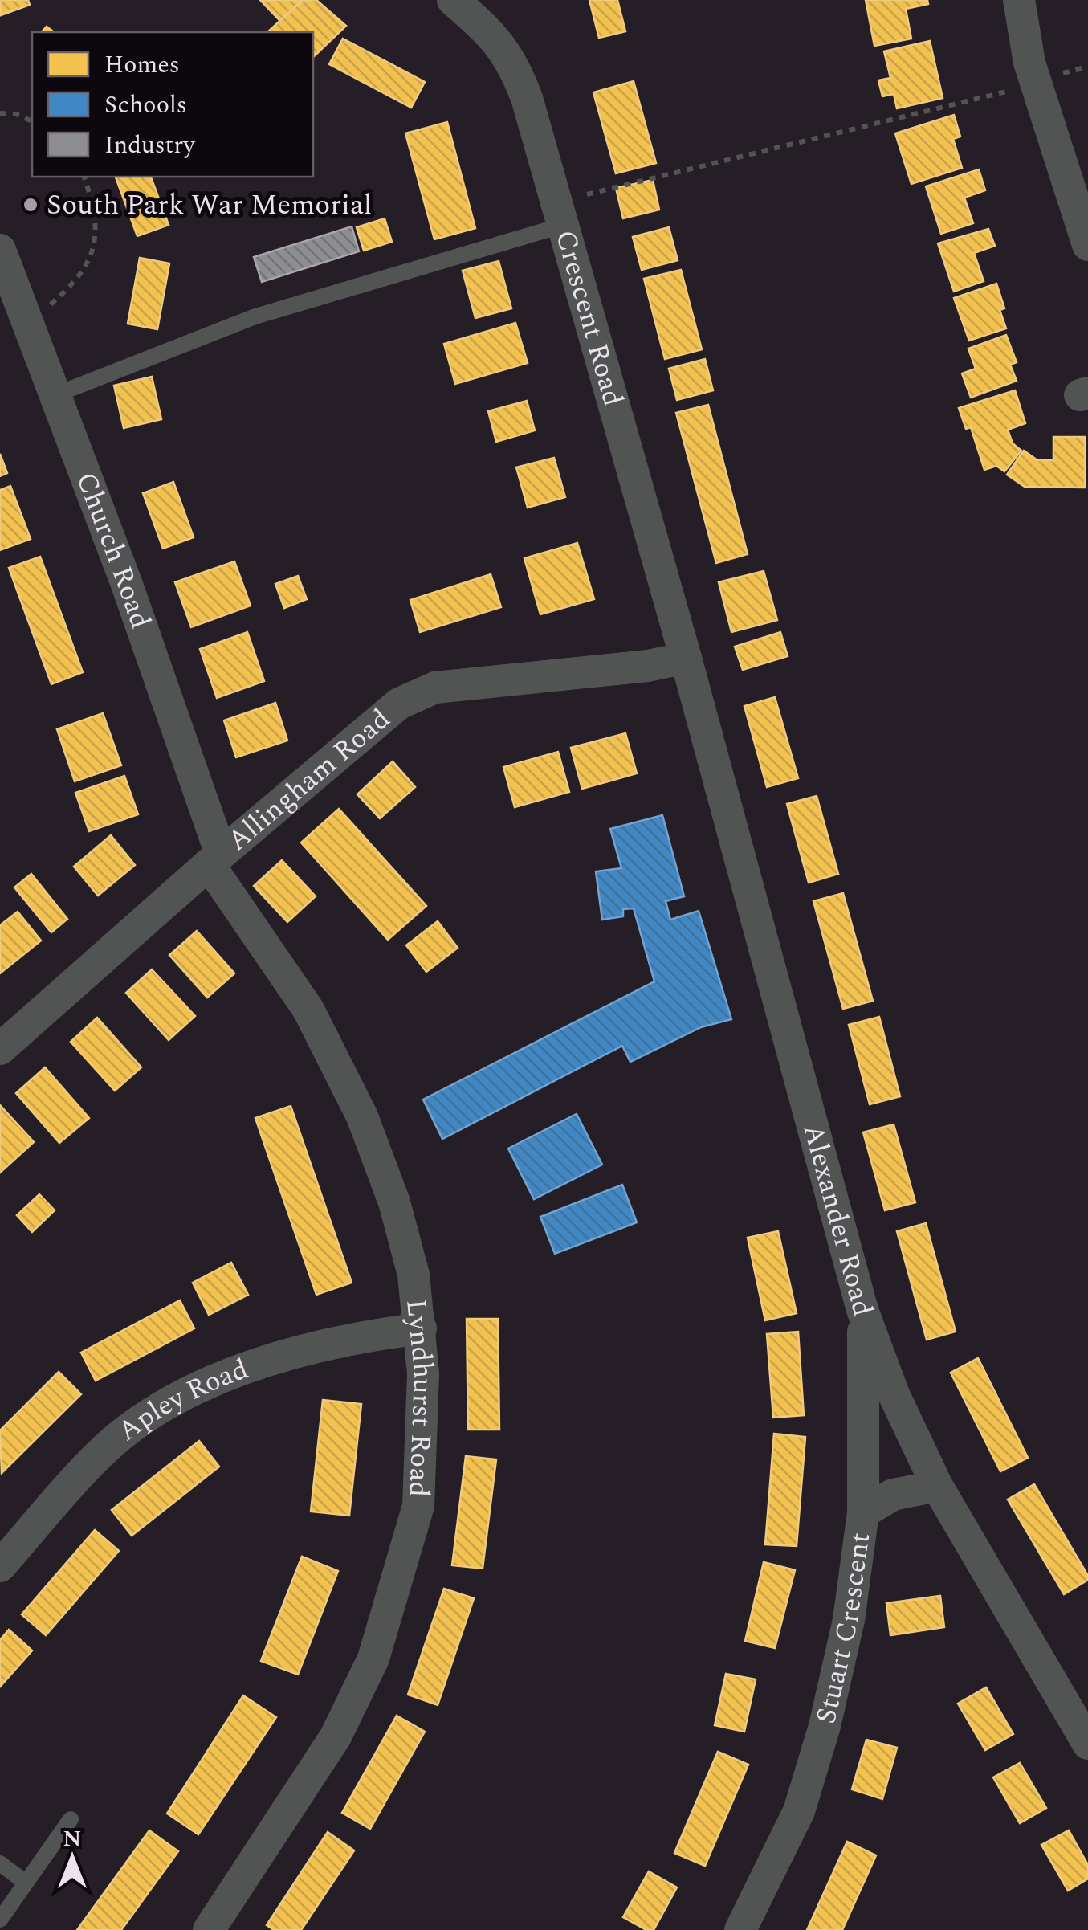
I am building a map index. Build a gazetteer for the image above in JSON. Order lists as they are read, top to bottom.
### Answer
{
  "streets": {
    "street": [
      "Crescent Road",
      "Church Road",
      "Allingham Road",
      "Alexander Road",
      "Lyndhurst Road",
      "Apley Road",
      "Stuart Crescent"
    ]
  },
  "crossings": [
    ["Crescent Road", "Allingham Road"],
    ["Crescent Road", "Alexander Road"],
    ["Church Road", "Allingham Road"],
    ["Church Road", "Lyndhurst Road"],
    ["Allingham Road", "Alexander Road"],
    ["Allingham Road", "Lyndhurst Road"],
    ["Alexander Road", "Stuart Crescent"],
    ["Lyndhurst Road", "Apley Road"]
  ],
  "places": ["South Park War Memorial"],
  "legend": ["Homes", "Schools", "Industry"],
  "north": "top"
}
